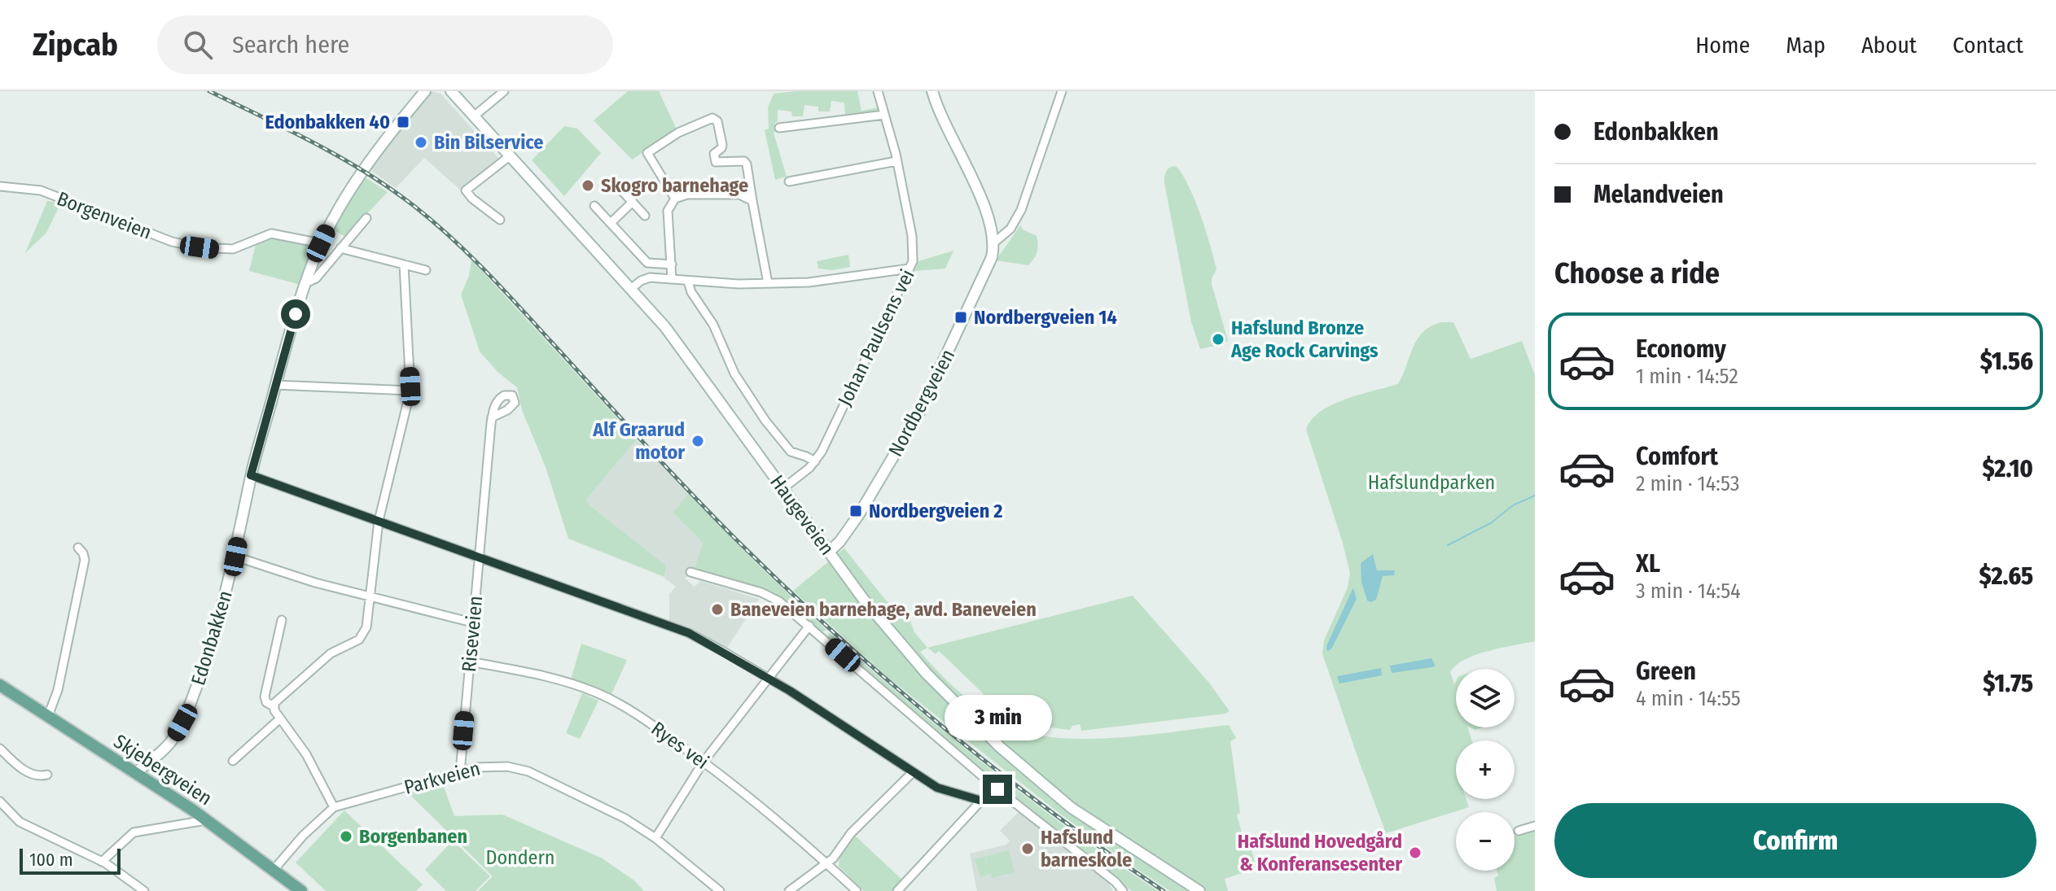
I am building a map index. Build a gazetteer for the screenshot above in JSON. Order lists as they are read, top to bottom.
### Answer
{
  "streets": {
    "main road": ["Skjebergveien"],
    "street": [
      "Borgenveien",
      "Johan Paulsens vei",
      "Nordbergveien",
      "Haugeveien",
      "Riseveien",
      "Edonbakken",
      "Ryes vei",
      "Parkveien"
    ]
  },
  "crossings": [
    ["Borgenveien", "Edonbakken"],
    ["Johan Paulsens vei", "Haugeveien"],
    ["Nordbergveien", "Haugeveien"],
    ["Riseveien", "Ryes vei"],
    ["Riseveien", "Parkveien"],
    ["Edonbakken", "Skjebergveien"],
    ["Skjebergveien", "Parkveien"]
  ],
  "parks": ["Hafslundparken", "Dondern"],
  "places": {
    "transit": ["Edonbakken 40", "Nordbergveien 14", "Nordbergveien 2"],
    "other": [
      "Bin Bilservice",
      "Skogro barnehage",
      "Hafslund Bronze Age Rock Carvings",
      "Alf Graarud motor",
      "Baneveien barnehage, avd. Baneveien",
      "Borgenbanen",
      "Hafslund barneskole",
      "Hafslund Hovedgård & Konferansesenter"
    ]
  },
  "scale_bar": "100 m",
  "page": {
    "header": "Zipcab",
    "search": "Search here",
    "nav": [
      "Home",
      "Map",
      "About",
      "Contact"
    ],
    "banner": ["Edonbakken", "Melandveien"],
    "heading": "Choose a ride",
    "list": [
      {
        "name": "Economy",
        "note": "1 min · 14:52",
        "value": "$1.56"
      },
      {
        "name": "Comfort",
        "note": "2 min · 14:53",
        "value": "$2.10"
      },
      {
        "name": "XL",
        "note": "3 min · 14:54",
        "value": "$2.65"
      },
      {
        "name": "Green",
        "note": "4 min · 14:55",
        "value": "$1.75"
      }
    ],
    "map_buttons": ["+", "−"],
    "bubble": "3 min",
    "buttons": "Confirm",
    "scale": "100 m"
  }
}
